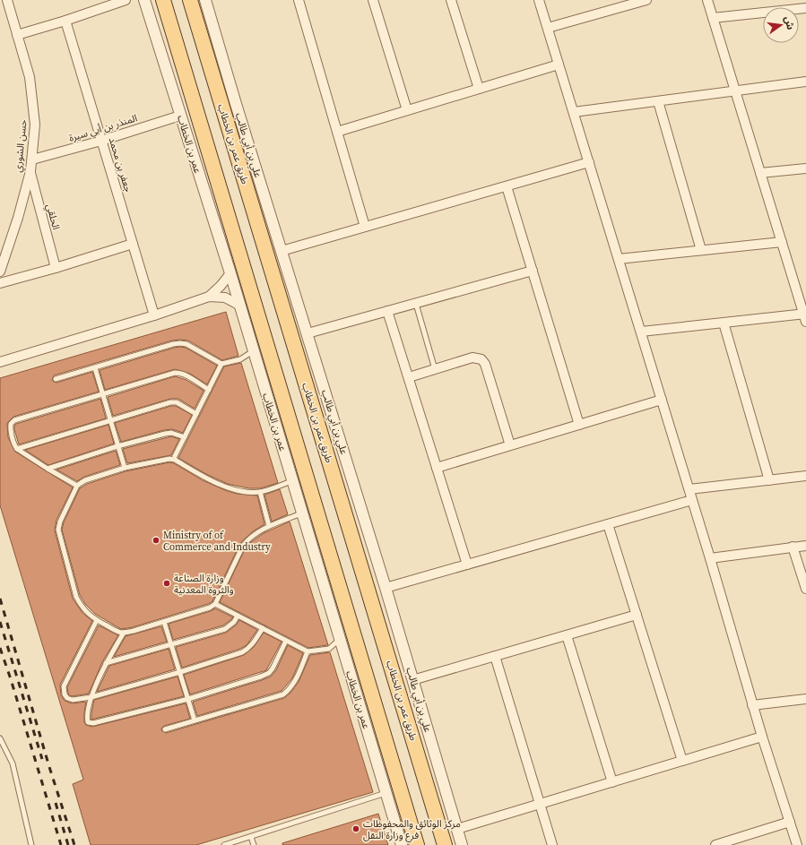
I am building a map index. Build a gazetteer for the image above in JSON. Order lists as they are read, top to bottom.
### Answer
{
  "streets": {
    "main road": ["طريق عمر بن الخطاب"],
    "street": [
      "المنذر بن أبي سيرة",
      "عمر بن الخطاب",
      "علي بن أبي طالب",
      "حسن الشوري",
      "جعفر بن محمد",
      "الحلقي"
    ]
  },
  "crossings": [
    ["المنذر بن أبي سيرة", "عمر بن الخطاب"],
    ["المنذر بن أبي سيرة", "حسن الشوري"],
    ["المنذر بن أبي سيرة", "جعفر بن محمد"],
    ["حسن الشوري", "الحلقي"]
  ],
  "places": ["Ministry of of Commerce and Industry", "وزارة الصناعة والثروة المعدنية", "مركز الوثائق والمحفوظات فرع وزارة النقل"],
  "north": "right"
}
